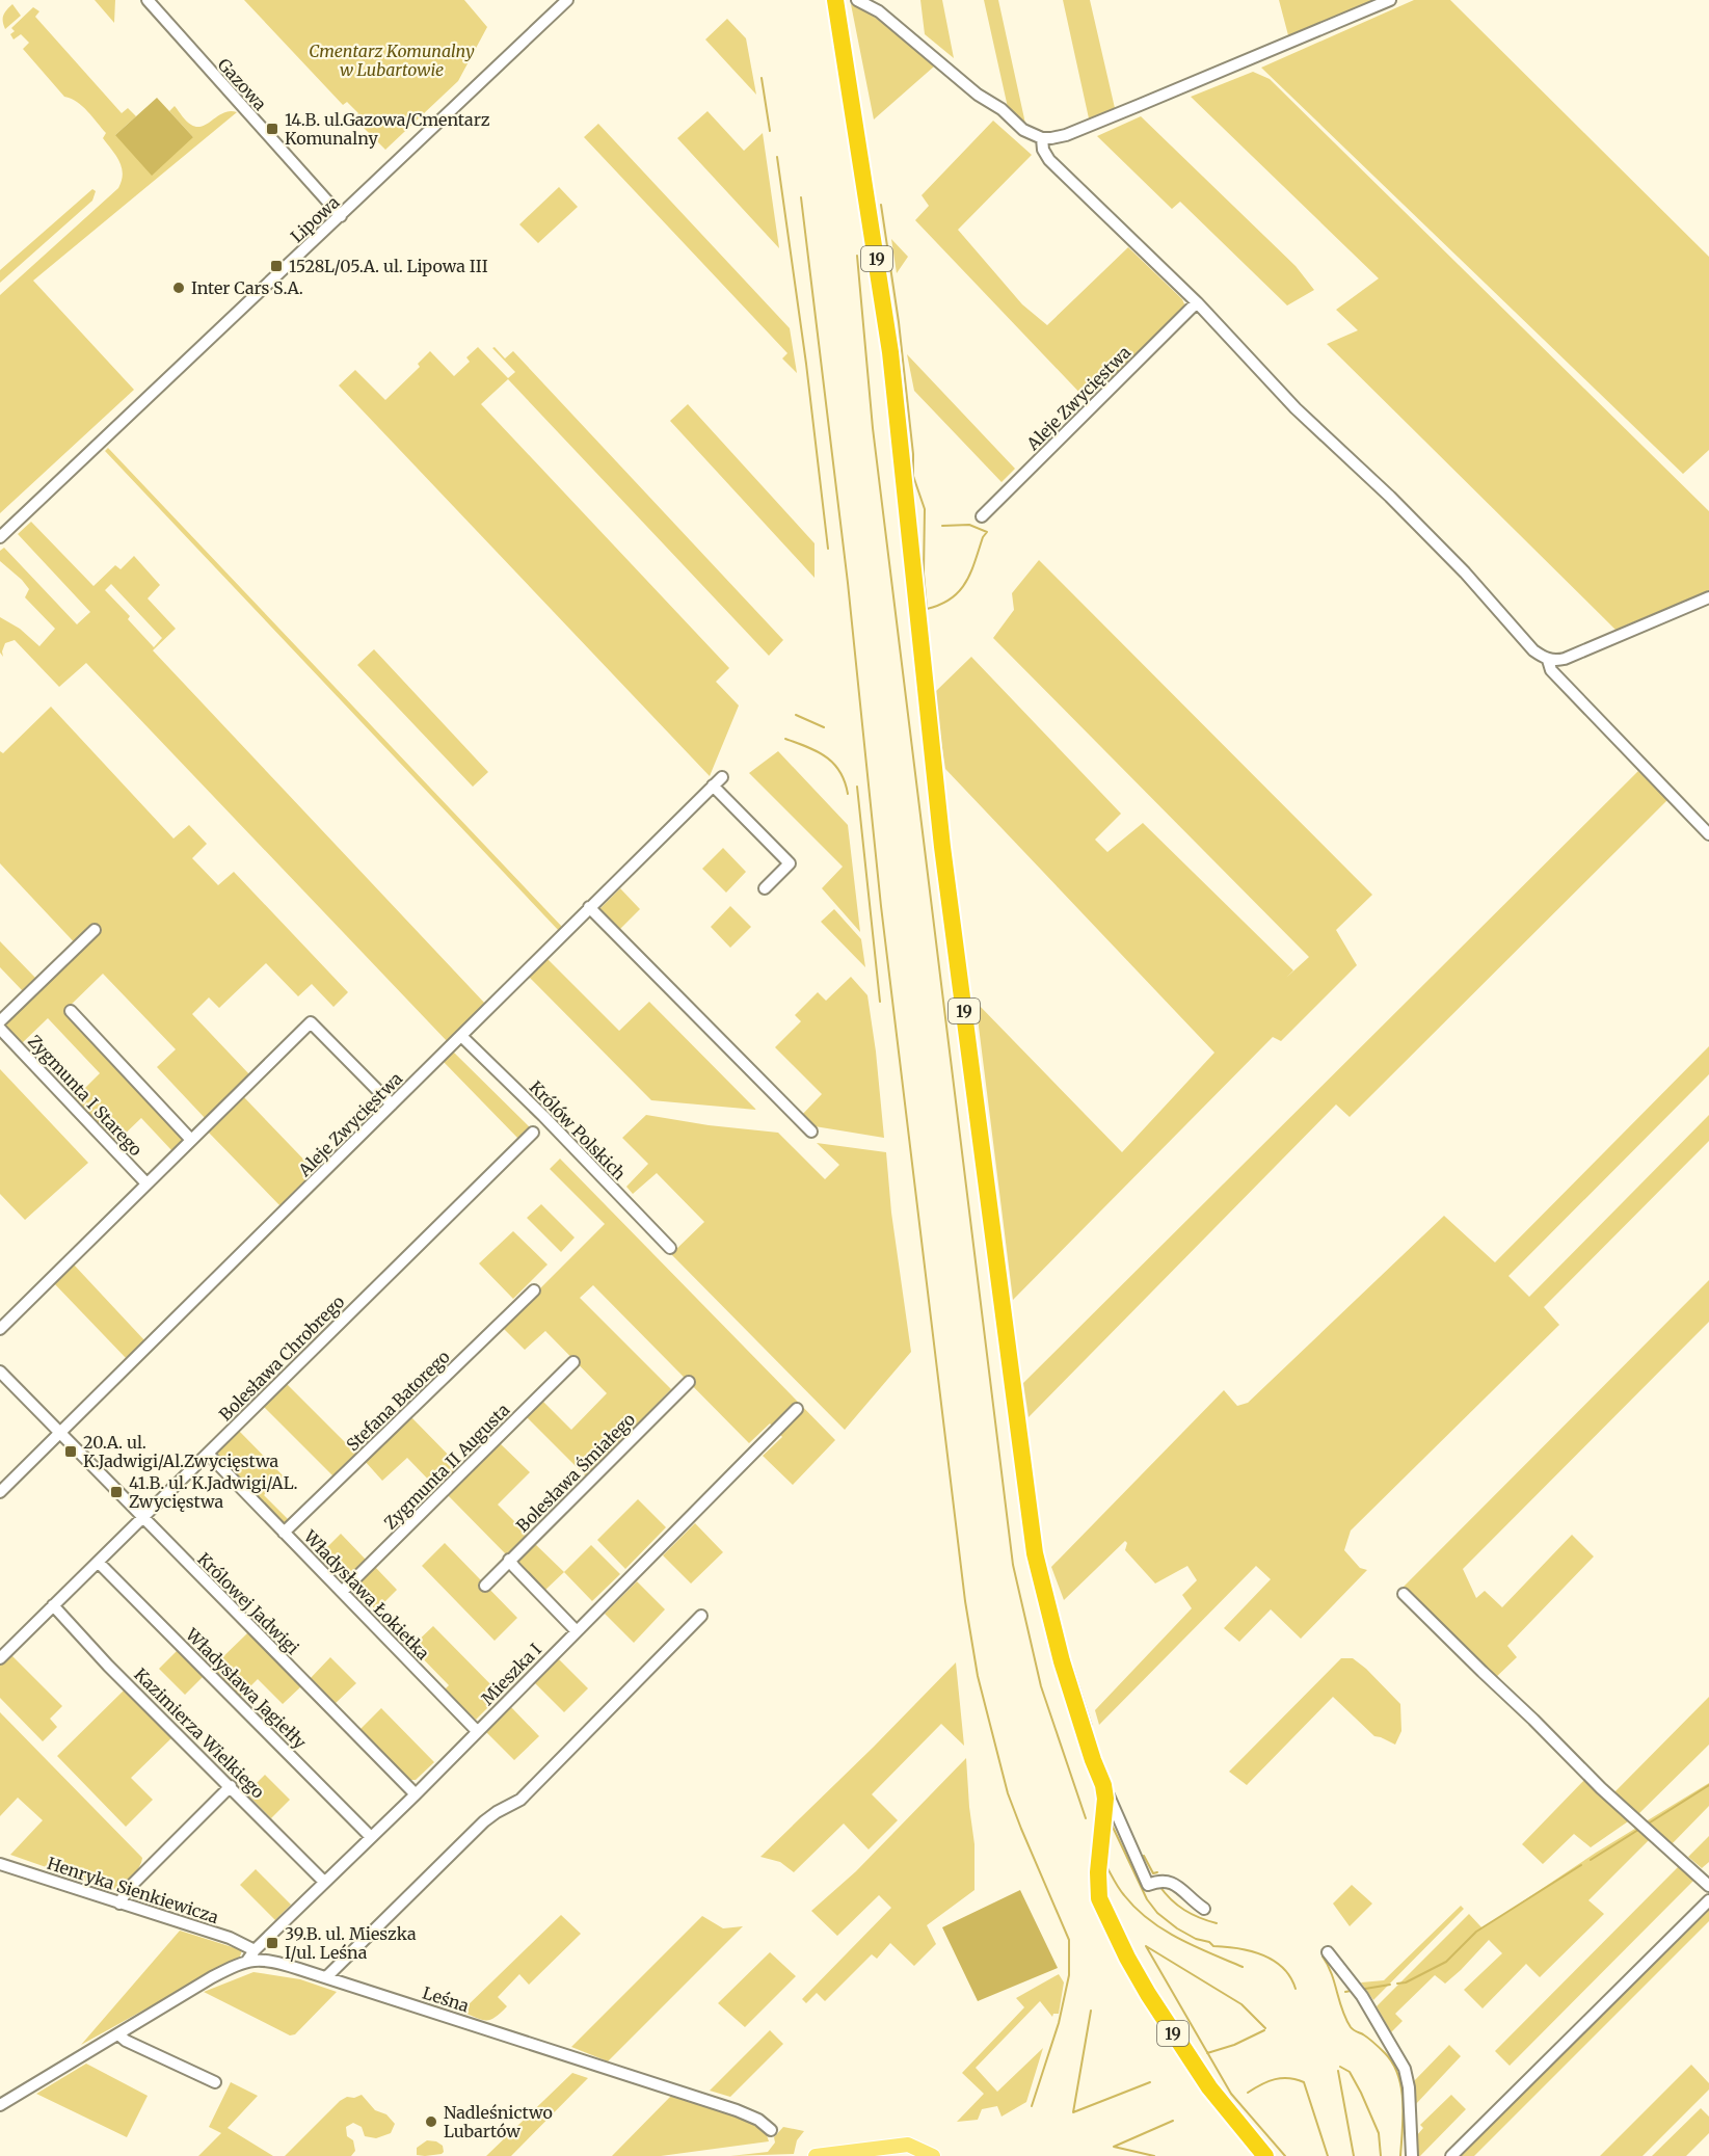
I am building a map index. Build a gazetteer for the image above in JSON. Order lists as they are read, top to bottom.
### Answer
{
  "streets": {
    "highway": ["19"],
    "street": [
      "Gazowa",
      "Lipowa",
      "Aleje Zwycięstwa",
      "Zygmunta I Starego",
      "Królów Polskich",
      "Bolesława Chrobrego",
      "Stefana Batorego",
      "Zygmunta II Augusta",
      "Bolesława Śmiałego",
      "Władysława Łokietka",
      "Królowej Jadwigi",
      "Mieszka I",
      "Władysława Jagiełły",
      "Kazimierza Wielkiego",
      "Henryka Sienkiewicza",
      "Leśna"
    ]
  },
  "crossings": [
    ["Gazowa", "Lipowa"],
    ["Aleje Zwycięstwa", "Królów Polskich"],
    ["Aleje Zwycięstwa", "Królowej Jadwigi"],
    ["Bolesława Chrobrego", "Władysława Łokietka"],
    ["Bolesława Chrobrego", "Królowej Jadwigi"],
    ["Bolesława Chrobrego", "Władysława Jagiełły"],
    ["Bolesława Chrobrego", "Kazimierza Wielkiego"],
    ["Stefana Batorego", "Władysława Łokietka"],
    ["Zygmunta II Augusta", "Władysława Łokietka"],
    ["Władysława Łokietka", "Mieszka I"],
    ["Królowej Jadwigi", "Mieszka I"],
    ["Mieszka I", "Władysława Jagiełły"],
    ["Mieszka I", "Kazimierza Wielkiego"],
    ["Mieszka I", "Henryka Sienkiewicza"],
    ["Mieszka I", "Leśna"]
  ],
  "parks": ["Cmentarz Komunalny w Lubartowie"],
  "places": {
    "transit": [
      "14.B. ul.Gazowa/Cmentarz Komunalny",
      "1528L/05.A. ul. Lipowa III",
      "20.A. ul. K.Jadwigi/Al.Zwycięstwa",
      "41.B. ul. K.Jadwigi/AL. Zwycięstwa",
      "39.B. ul. Mieszka I/ul. Leśna"
    ],
    "other": ["Inter Cars S.A.", "Nadleśnictwo Lubartów"]
  }
}
